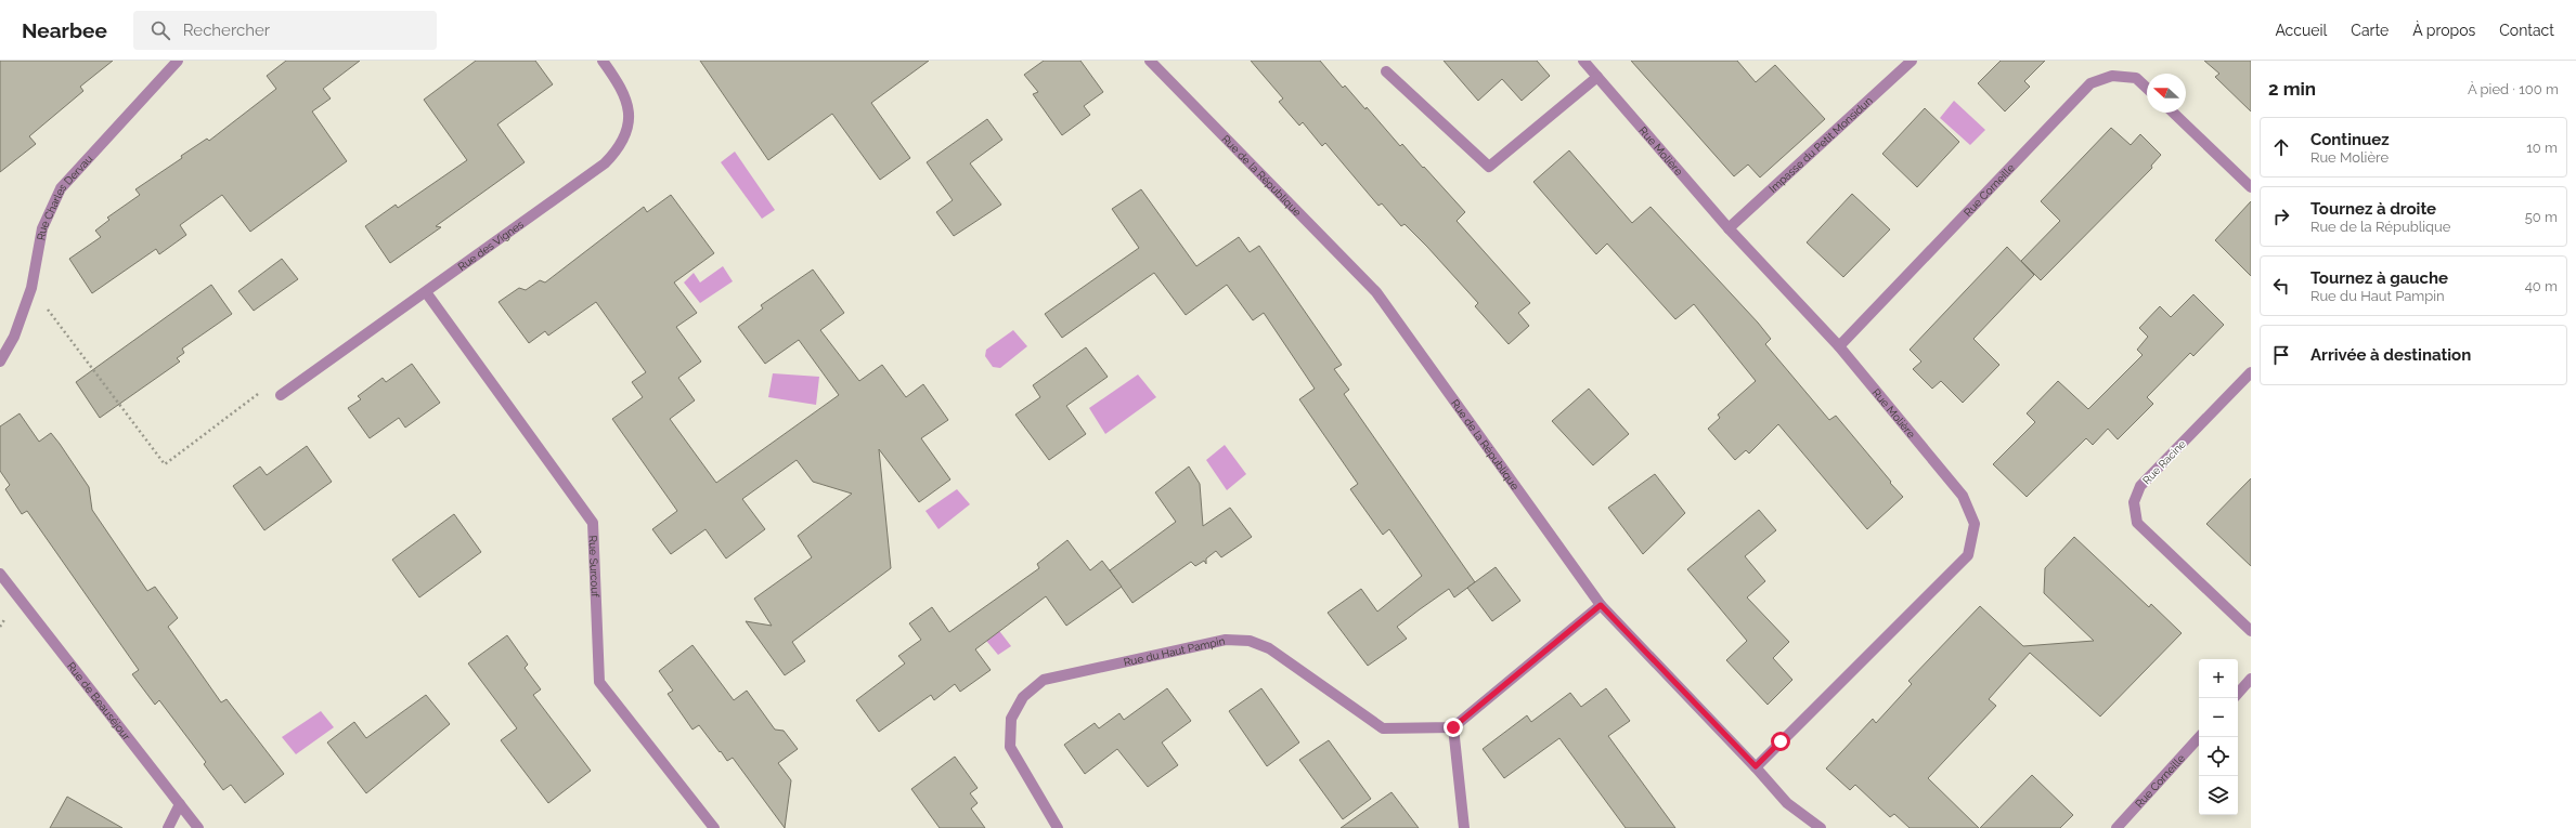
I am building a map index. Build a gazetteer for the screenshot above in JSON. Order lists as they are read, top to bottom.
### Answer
{
  "streets": {
    "street": [
      "Impasse du Petit Monsidun",
      "Rue Molière",
      "Rue de la République",
      "Rue Corneille",
      "Rue Charles Dervau",
      "Rue des Vignes",
      "Rue Racine",
      "Rue Surcouf",
      "Rue du Haut Pampin",
      "Rue de Beauséjour"
    ]
  },
  "crossings": [
    ["Impasse du Petit Monsidun", "Rue Molière"],
    ["Rue Molière", "Rue de la République"],
    ["Rue Molière", "Rue Corneille"],
    ["Rue des Vignes", "Rue Surcouf"]
  ],
  "north": "left",
  "page": {
    "header": "Nearbee",
    "search": "Rechercher",
    "nav": [
      "Accueil",
      "Carte",
      "À propos",
      "Contact"
    ],
    "heading": ["2 min", "À pied · 100 m"],
    "list": [
      ["Continuez", "Rue Molière", "10 m"],
      ["Tournez à droite", "Rue de la République", "50 m"],
      ["Tournez à gauche", "Rue du Haut Pampin", "40 m"],
      "Arrivée à destination"
    ],
    "map_buttons": ["+", "−"]
  }
}
